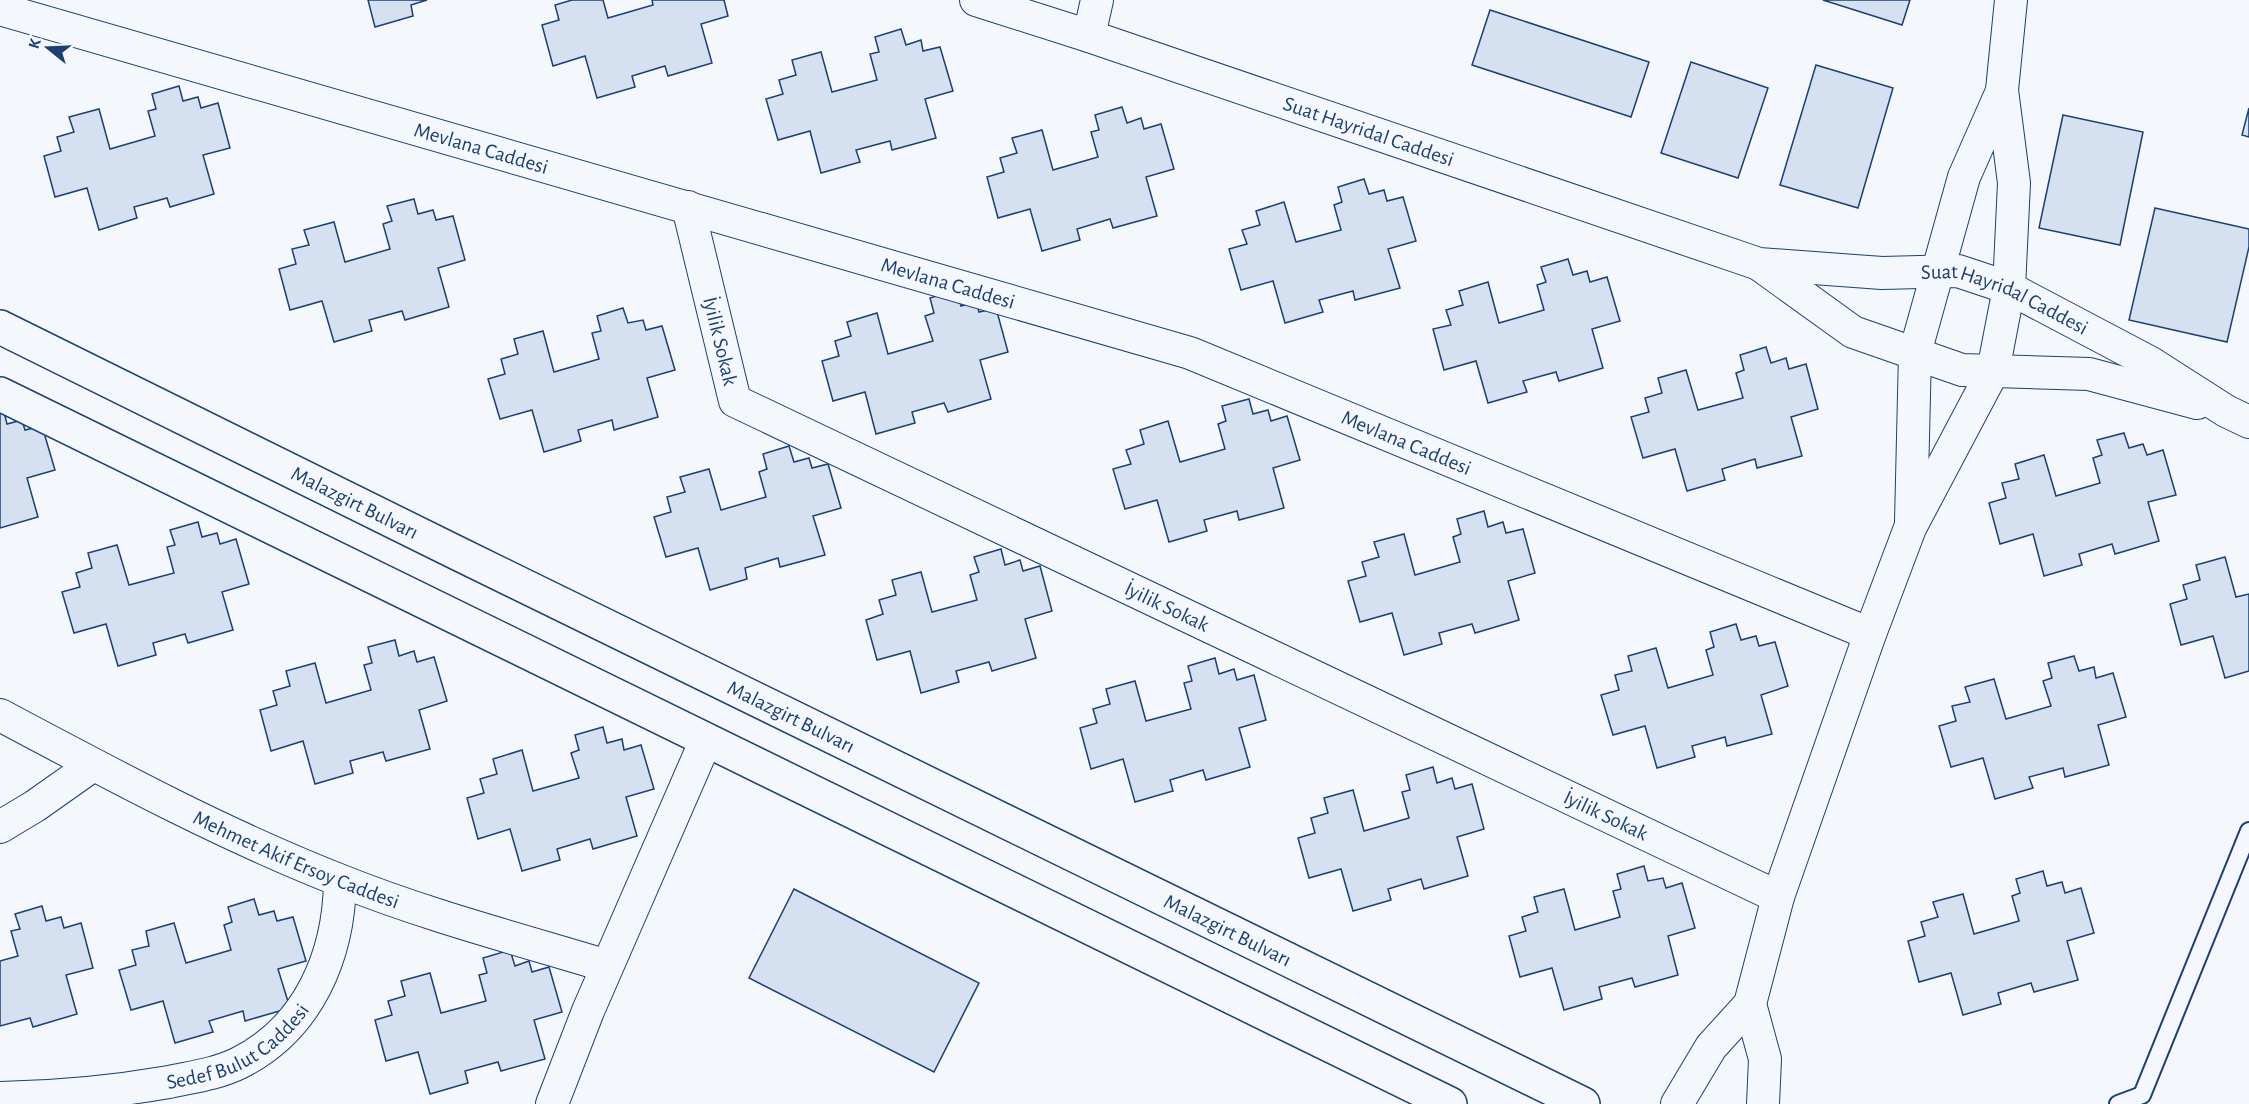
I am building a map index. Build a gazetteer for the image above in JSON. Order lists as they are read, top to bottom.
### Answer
{
  "streets": {
    "highway": ["Malazgirt Bulvarı"],
    "street": [
      "Suat Hayridal Caddesi",
      "Mevlana Caddesi",
      "İyilik Sokak",
      "Mehmet Akif Ersoy Caddesi",
      "Sedef Bulut Caddesi"
    ]
  },
  "crossings": [
    ["Mevlana Caddesi", "İyilik Sokak"],
    ["Mehmet Akif Ersoy Caddesi", "Sedef Bulut Caddesi"]
  ],
  "north": "left"
}
